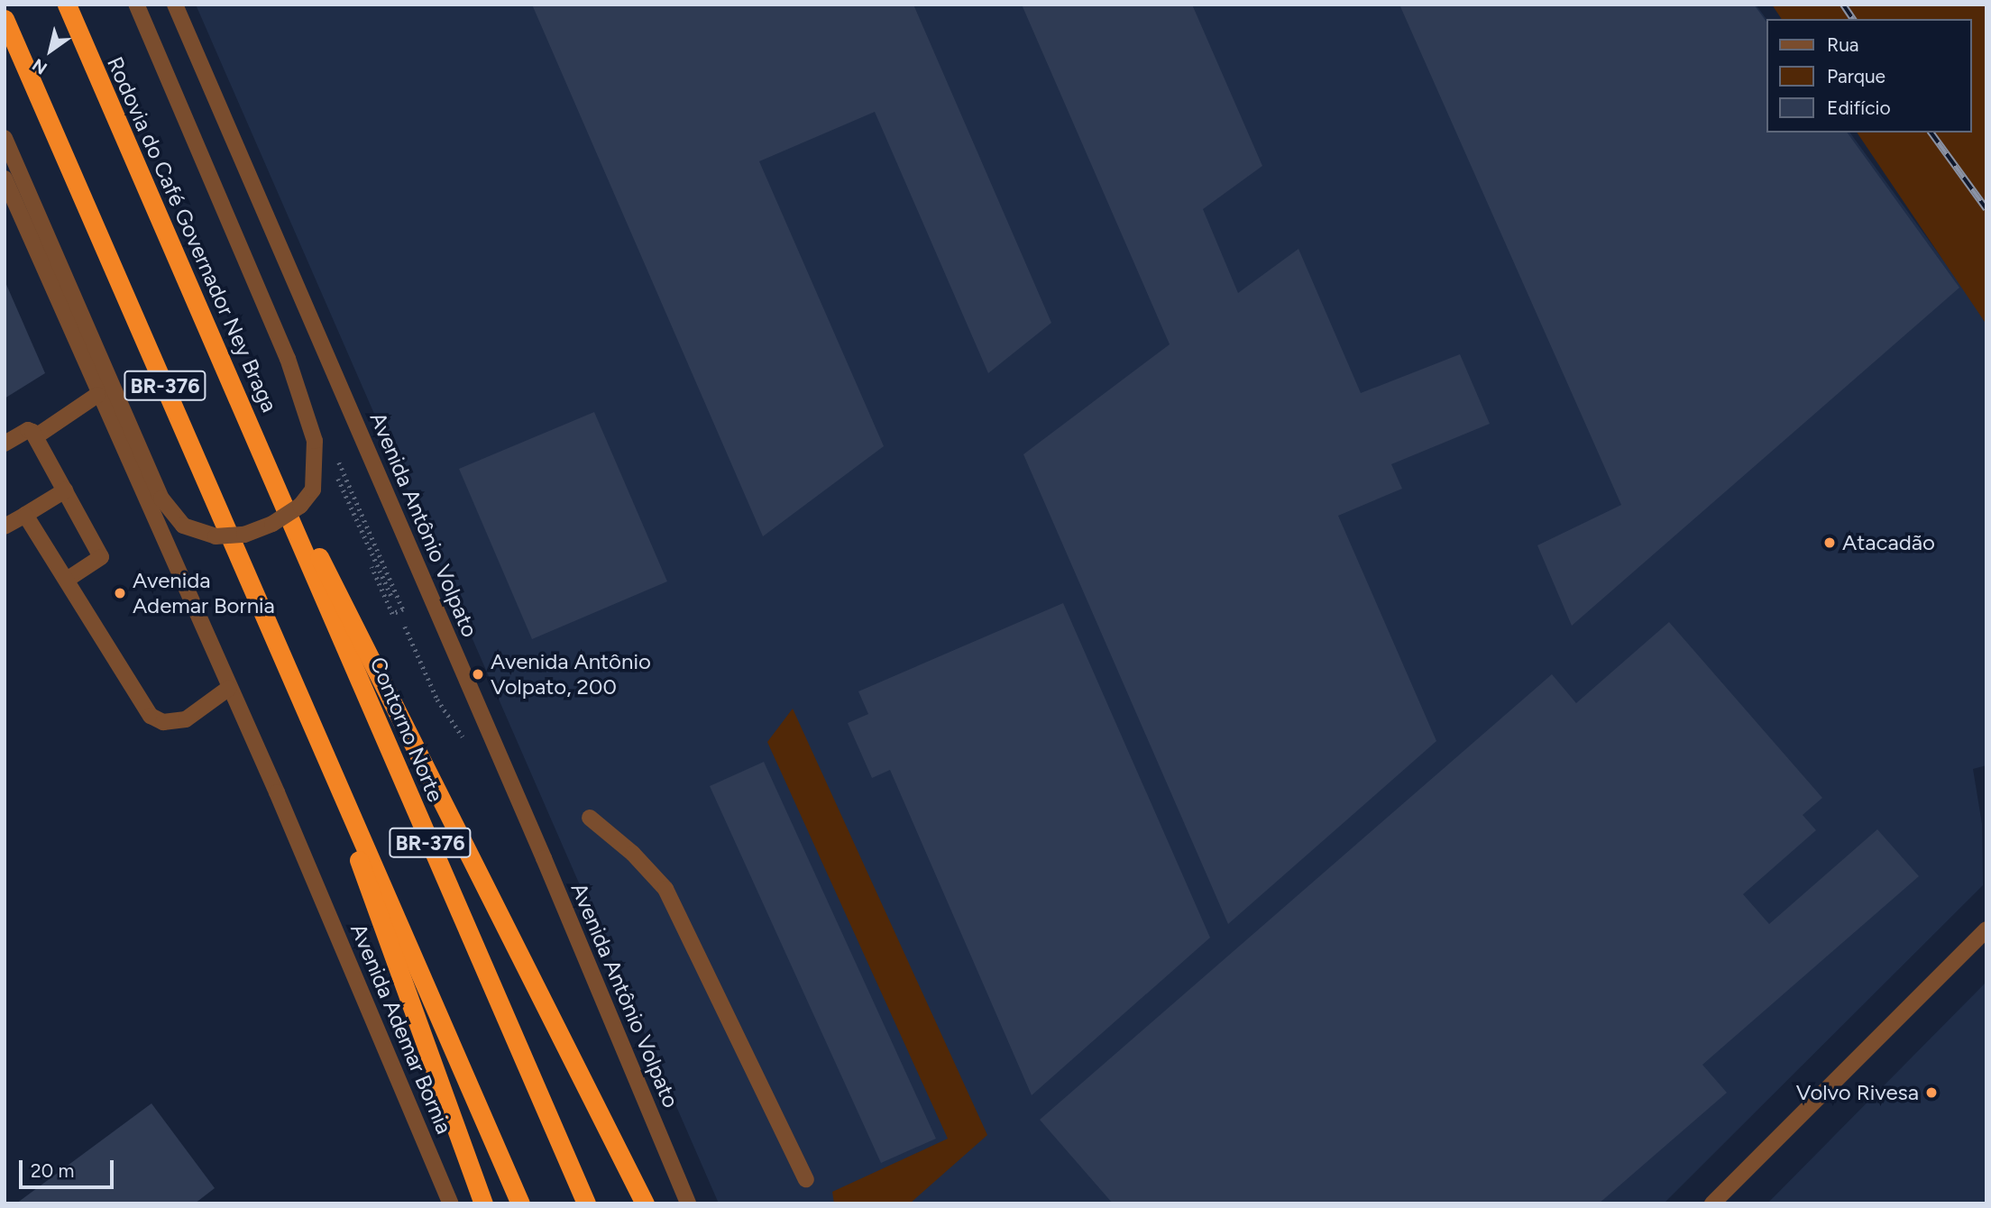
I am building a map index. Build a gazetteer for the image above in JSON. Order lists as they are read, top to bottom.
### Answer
{
  "streets": {
    "highway": ["Rodovia do Café Governador Ney Braga", "BR-376", "Contorno Norte"],
    "street": ["Avenida Antônio Volpato", "Avenida Ademar Bornia"]
  },
  "crossings": [
    ["Rodovia do Café Governador Ney Braga", "Contorno Norte"]
  ],
  "places": [
    "Atacadão",
    "Avenida Ademar Bornia",
    "Avenida Antônio Volpato, 200",
    "Volvo Rivesa"
  ],
  "legend": ["Rua", "Parque", "Edifício"],
  "scale_bar": "20 m",
  "north": "bottom left"
}
